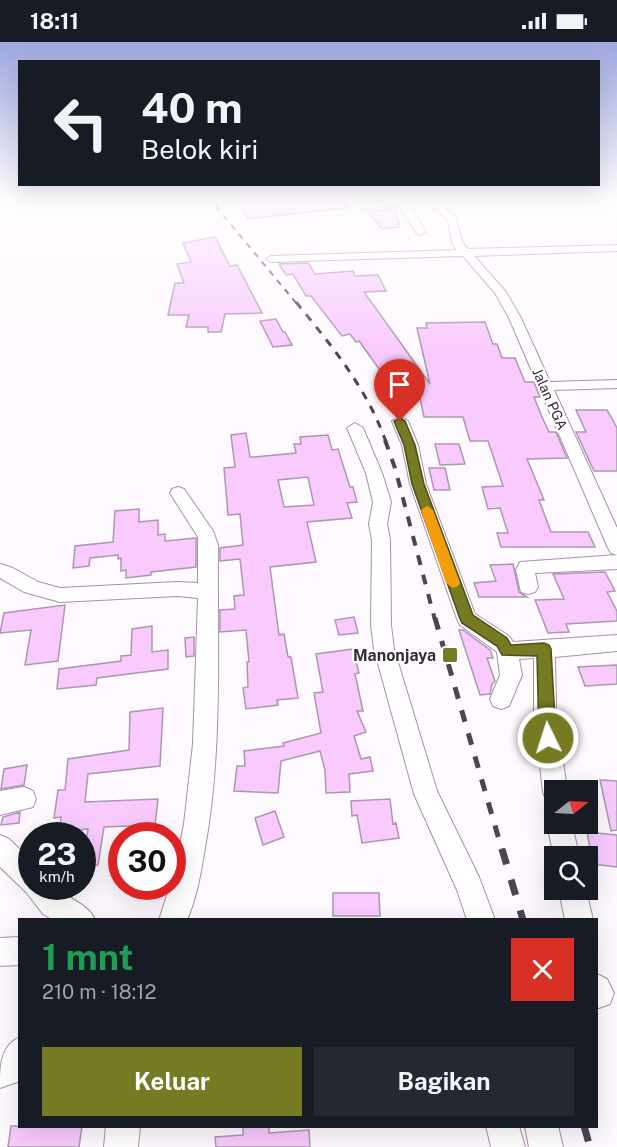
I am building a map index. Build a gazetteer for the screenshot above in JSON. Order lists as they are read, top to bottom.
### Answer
{
  "streets": {
    "street": ["Jalan PGA"]
  },
  "places": {
    "transit": ["Manonjaya"]
  },
  "north": "right",
  "page": {
    "status": "18:11",
    "turn": ["40 m", "Belok kiri"],
    "speed": "23 km/h",
    "limit": "30",
    "heading": ["1 mnt", "210 m · 18:12"],
    "buttons": ["Keluar", "Bagikan"]
  }
}
